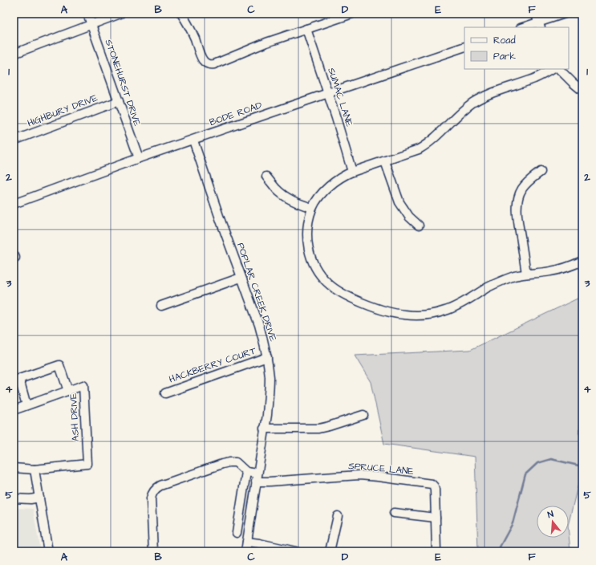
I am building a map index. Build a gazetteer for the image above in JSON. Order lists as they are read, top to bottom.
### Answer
{
  "streets": {
    "street": [
      "STONEHURST DRIVE",
      "SUMAC LANE",
      "HIGHBURY DRIVE",
      "BODE ROAD",
      "POPLAR CREEK DRIVE",
      "HACKBERRY COURT",
      "ASH DRIVE",
      "SPRUCE LANE"
    ]
  },
  "crossings": [
    ["STONEHURST DRIVE", "HIGHBURY DRIVE"],
    ["STONEHURST DRIVE", "BODE ROAD"],
    ["SUMAC LANE", "BODE ROAD"],
    ["BODE ROAD", "POPLAR CREEK DRIVE"],
    ["POPLAR CREEK DRIVE", "HACKBERRY COURT"],
    ["POPLAR CREEK DRIVE", "SPRUCE LANE"]
  ],
  "legend": ["Road", "Park"],
  "north": "top",
  "grid": {
    "columns": [
      "A",
      "B",
      "C",
      "D",
      "E",
      "F"
    ],
    "rows": [
      "1",
      "2",
      "3",
      "4",
      "5"
    ]
  }
}
